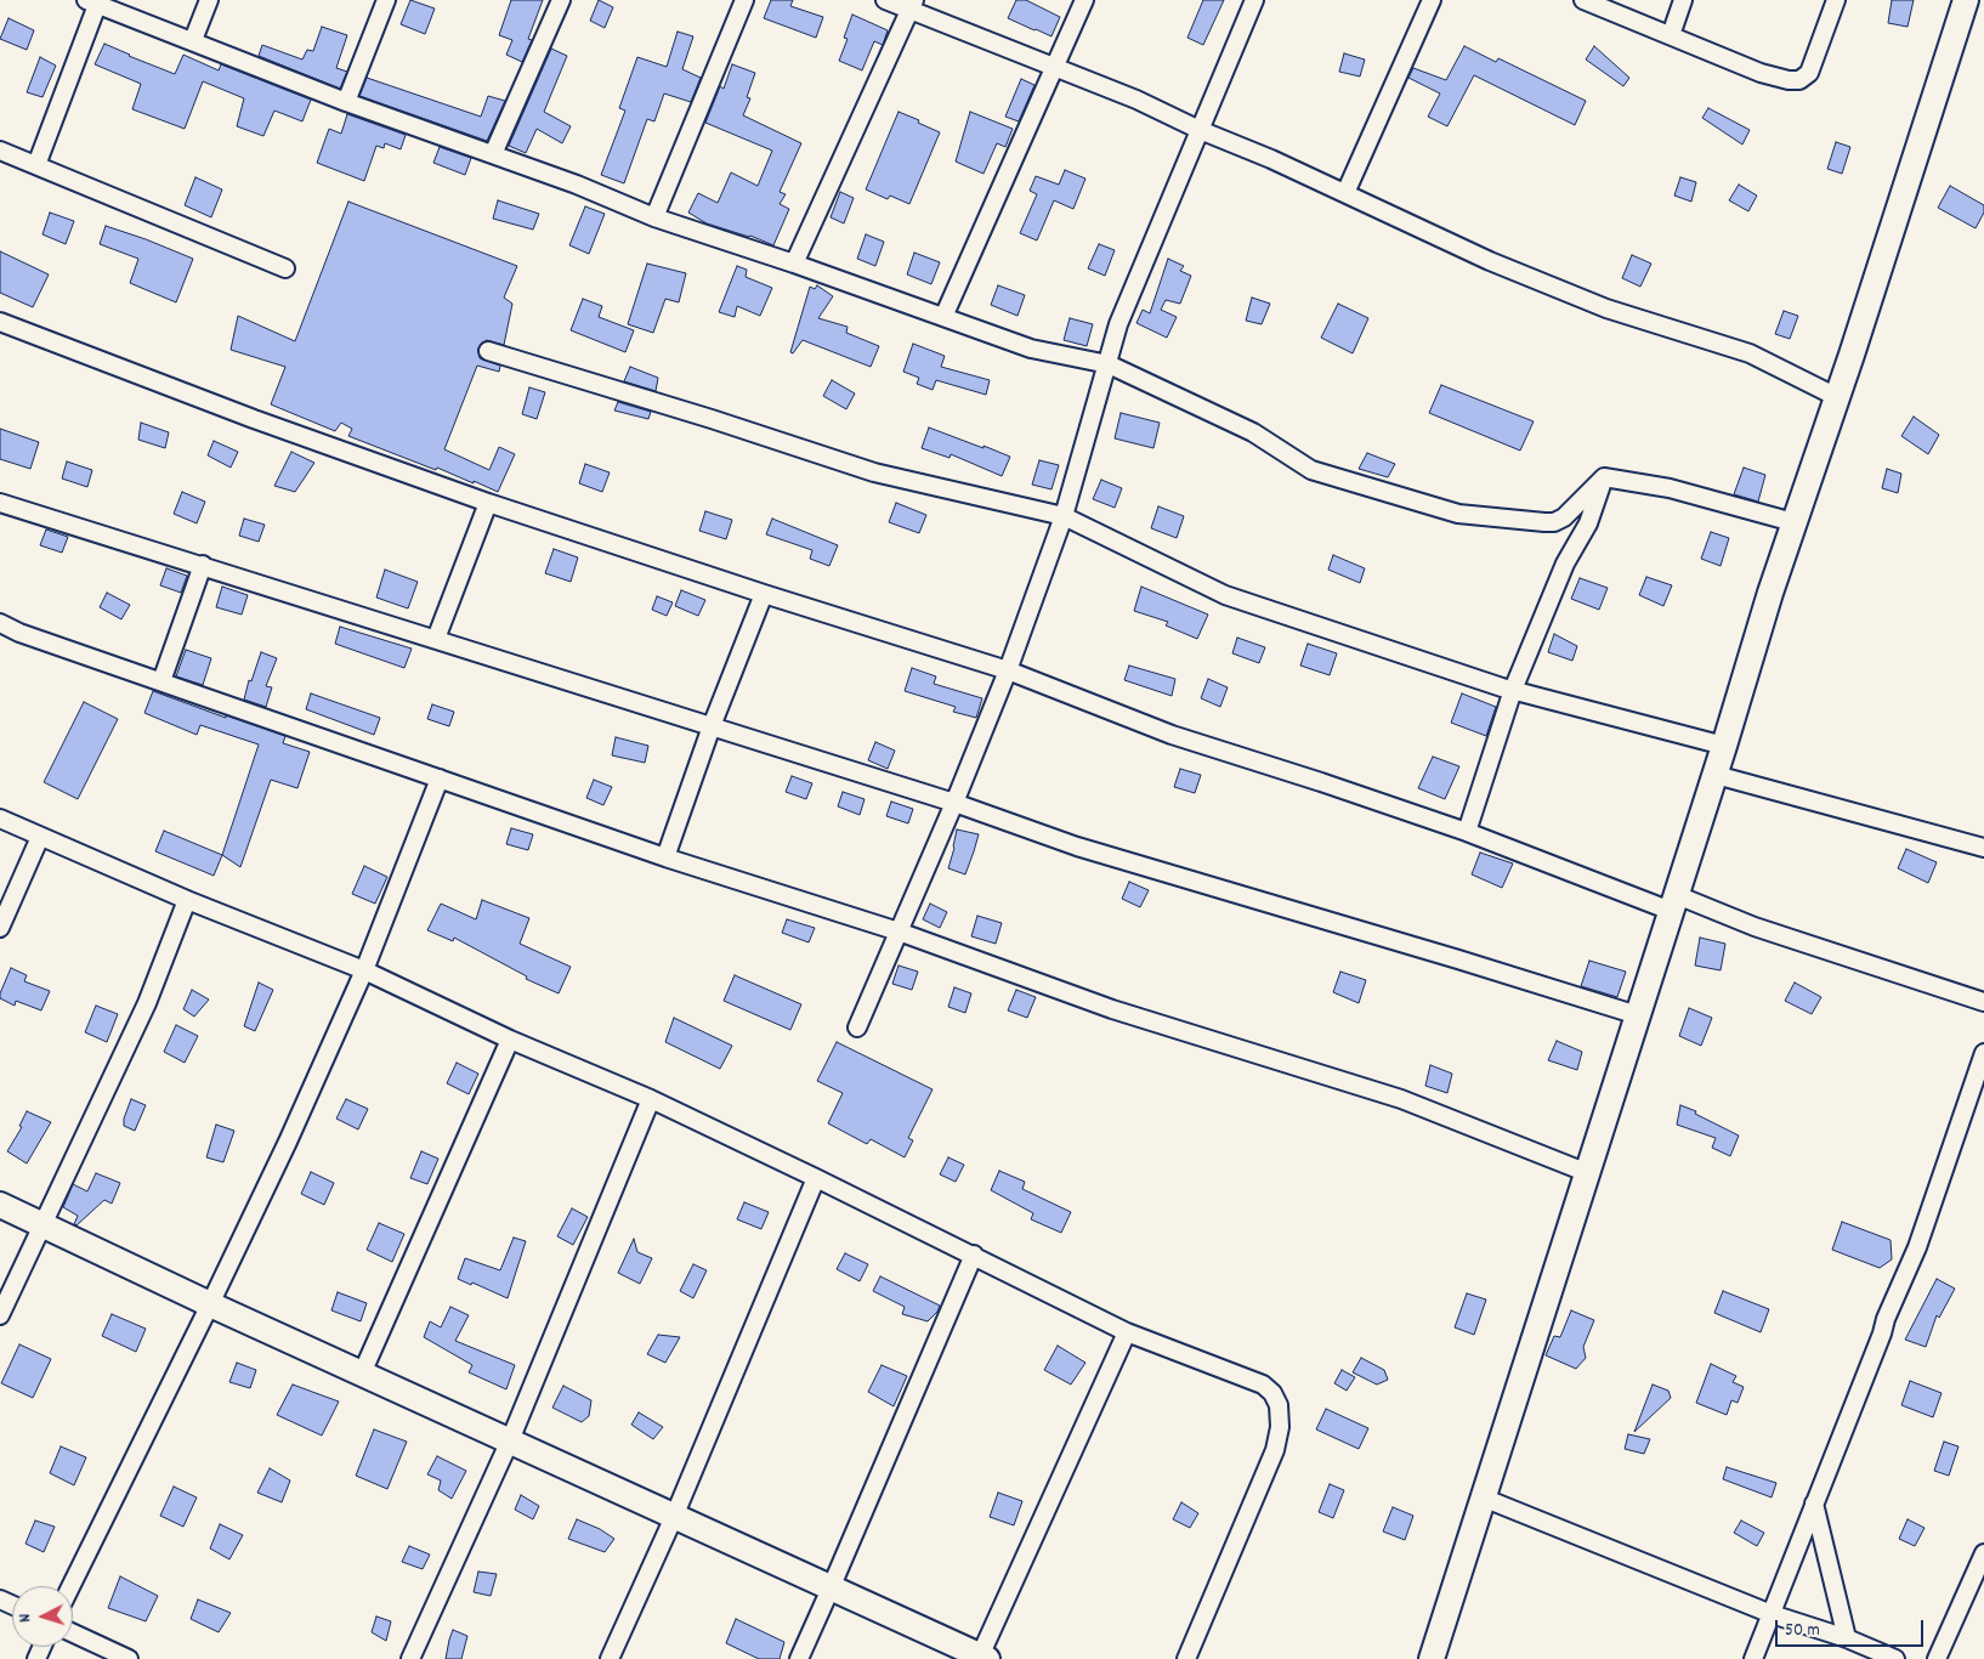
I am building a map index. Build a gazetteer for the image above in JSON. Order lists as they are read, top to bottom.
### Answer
{
  "scale_bar": "50 m",
  "north": "left"
}
